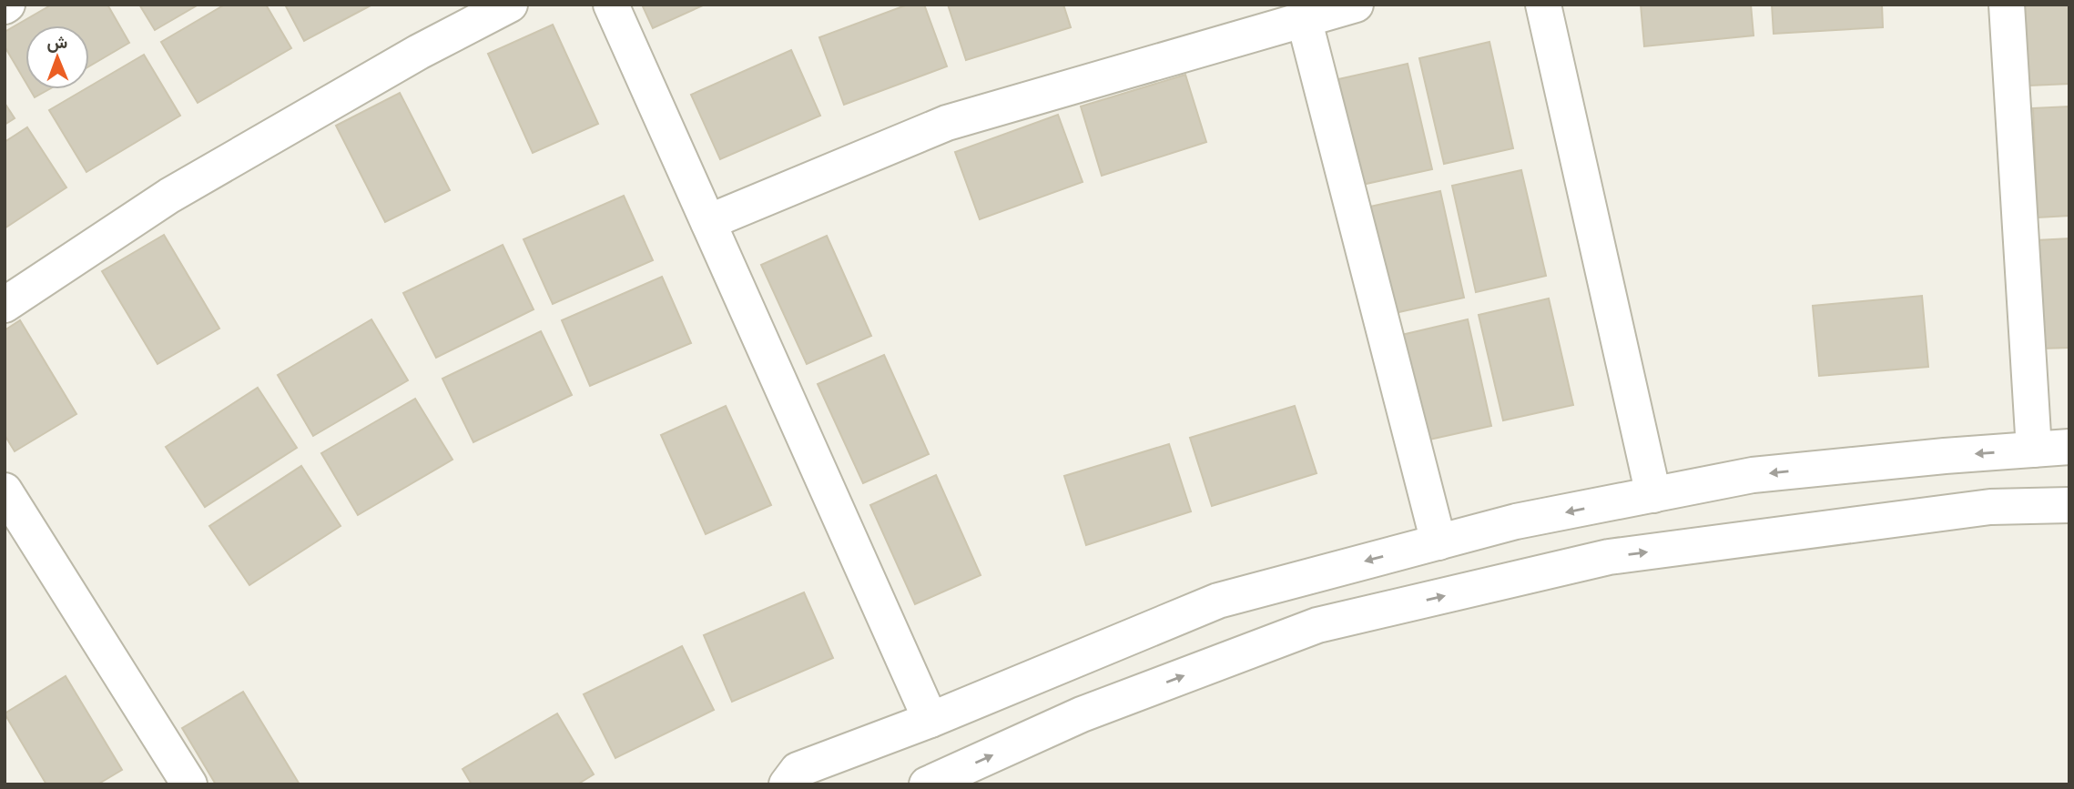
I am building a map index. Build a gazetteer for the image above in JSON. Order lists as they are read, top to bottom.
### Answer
{
  "north": "top"
}
